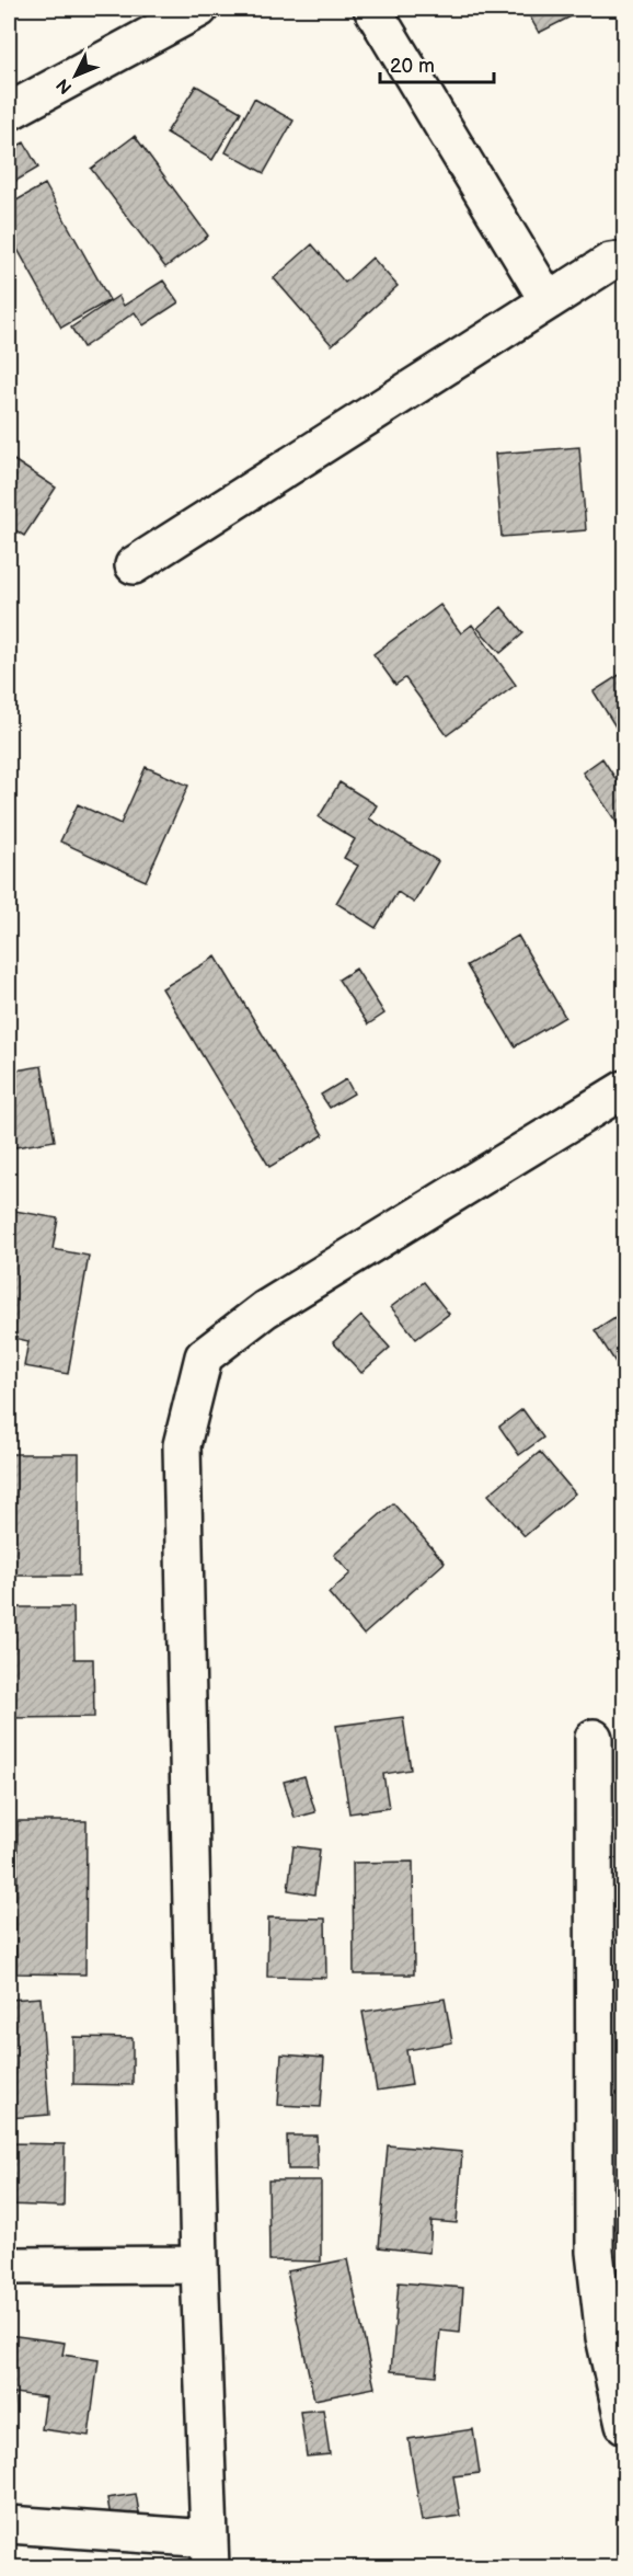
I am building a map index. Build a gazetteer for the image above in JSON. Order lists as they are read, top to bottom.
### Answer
{
  "scale_bar": "20 m",
  "north": "bottom left"
}
